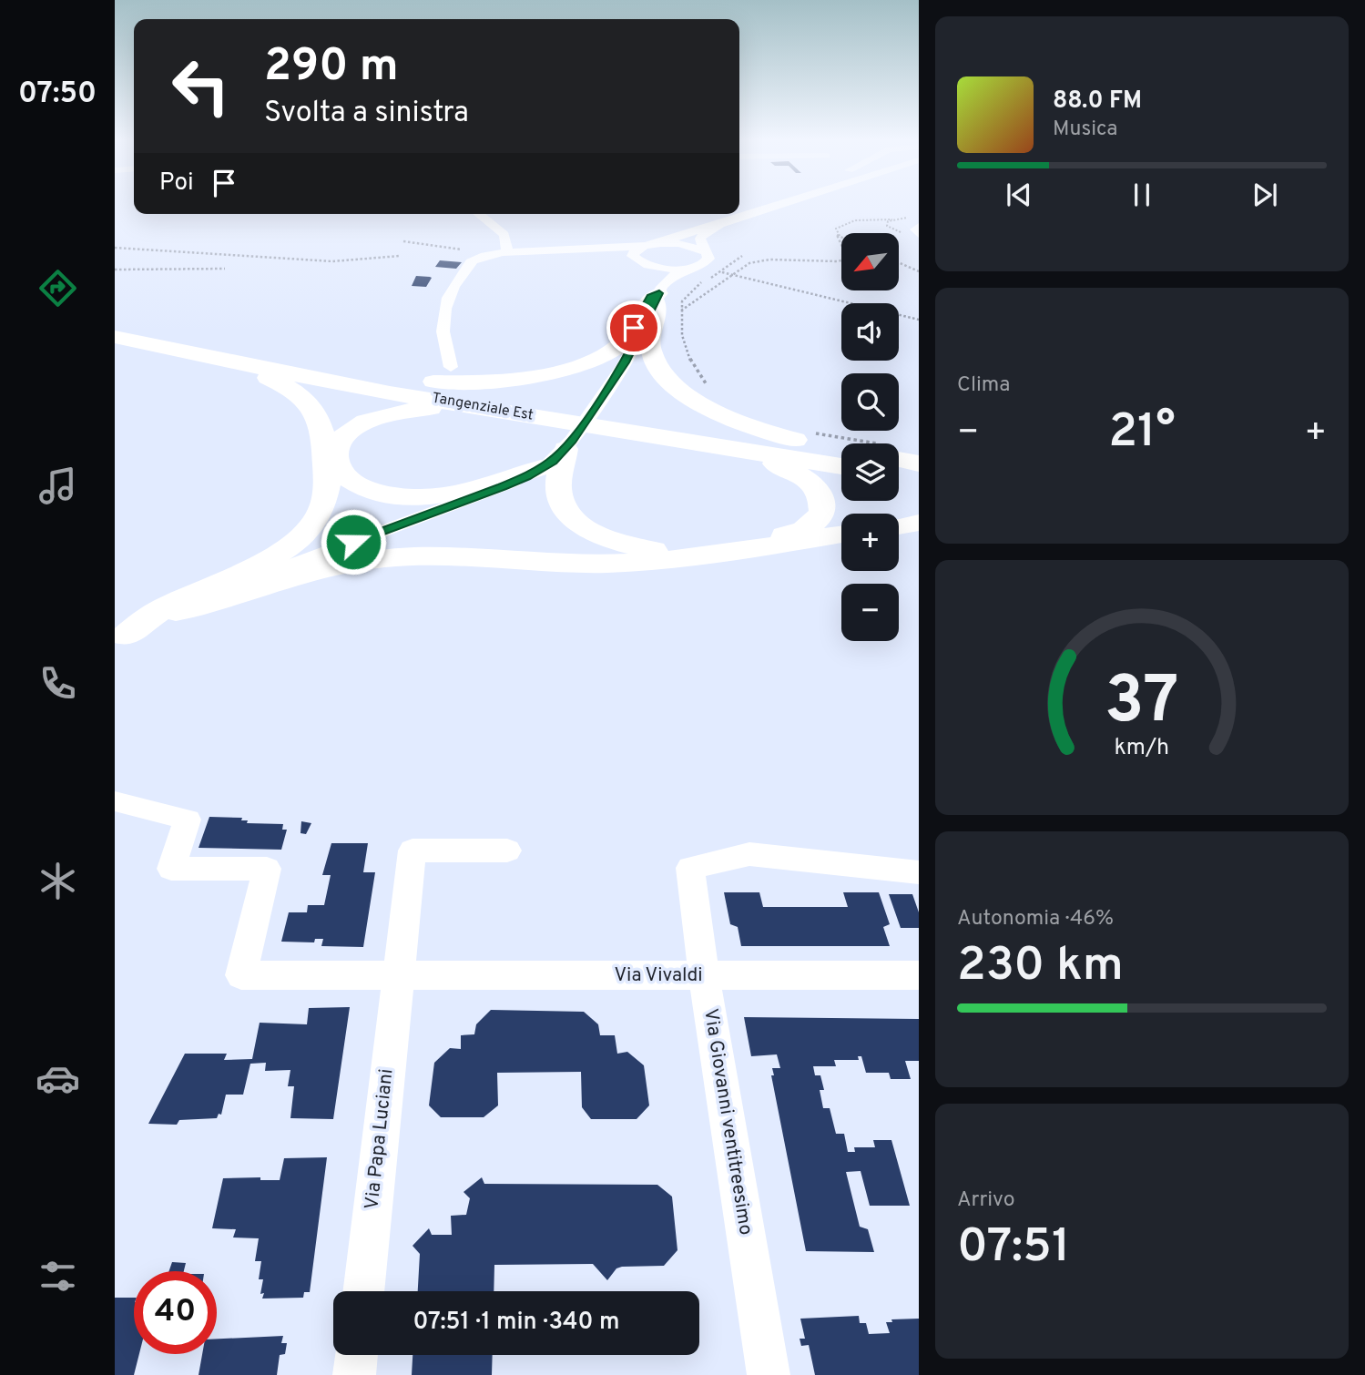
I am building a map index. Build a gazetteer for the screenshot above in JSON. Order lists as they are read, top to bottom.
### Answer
{
  "streets": {
    "highway": ["Tangenziale Est"],
    "street": ["Via Vivaldi", "Via Giovanni ventitreesimo", "Via Papa Luciani"]
  },
  "crossings": [
    ["Via Vivaldi", "Via Giovanni ventitreesimo"],
    ["Via Vivaldi", "Via Papa Luciani"]
  ],
  "north": "bottom left",
  "page": {
    "tabs": "07:50",
    "turn": ["290 m", "Svolta a sinistra"],
    "song": ["88.0 FM", "Musica"],
    "then": "Poi",
    "map_buttons": ["+", "−"],
    "tile": [
      "Clima",
      ["Autonomia · 46%", "230 km"],
      ["Arrivo", "07:51"]
    ],
    "heat": ["−", "21°", "+"],
    "limit": "40",
    "trip": "07:51 · 1 min · 340 m",
    "gauge": ["37", "km/h"]
  }
}
